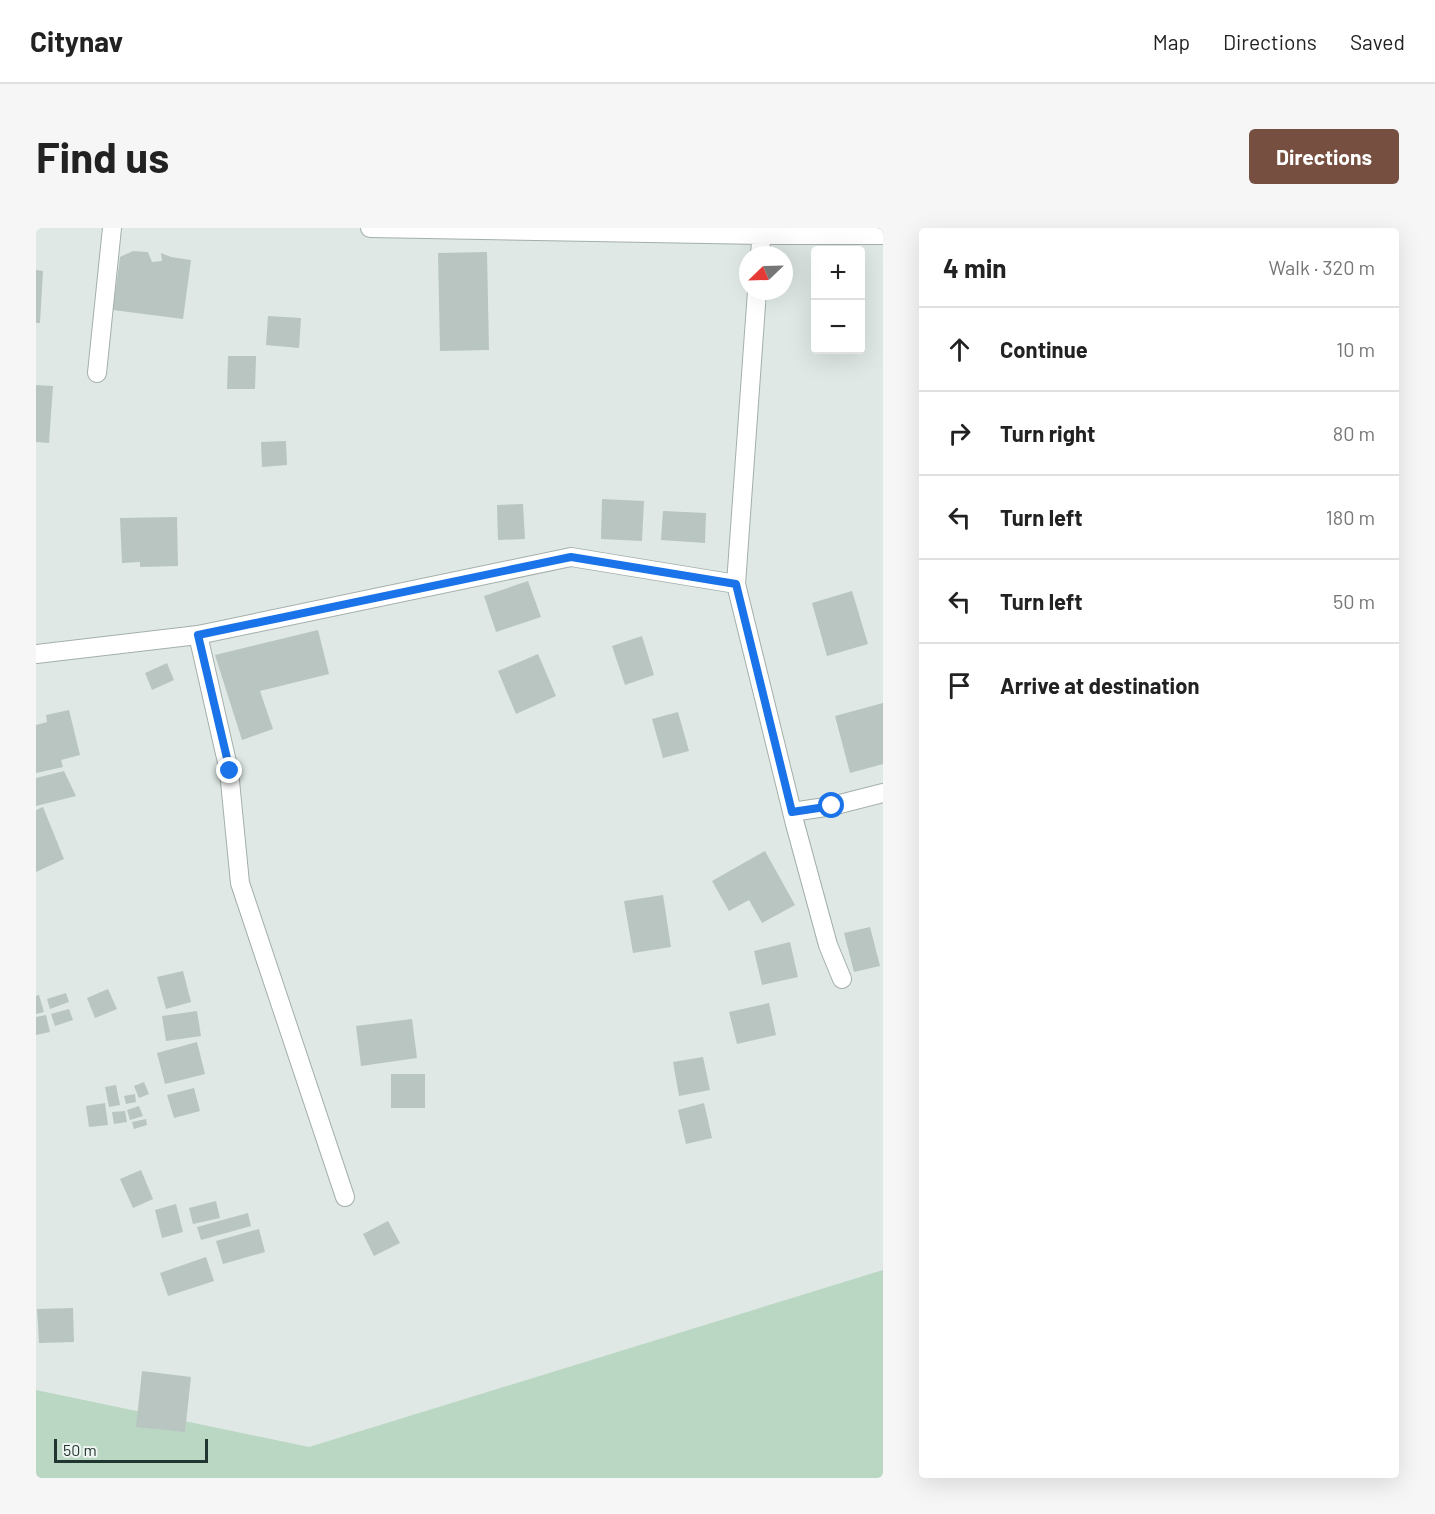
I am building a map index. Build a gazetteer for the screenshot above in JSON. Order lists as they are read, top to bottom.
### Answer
{
  "scale_bar": "50 m",
  "north": "bottom left",
  "page": {
    "header": "Citynav",
    "nav": ["Map", "Directions", "Saved"],
    "buttons": "Directions",
    "title": "Find us",
    "heading": ["4 min", "Walk · 320 m"],
    "map_buttons": ["+", "−"],
    "list": [
      ["Continue", "10 m"],
      ["Turn right", "80 m"],
      ["Turn left", "180 m"],
      ["Turn left", "50 m"],
      "Arrive at destination"
    ],
    "scale": "50 m"
  }
}
